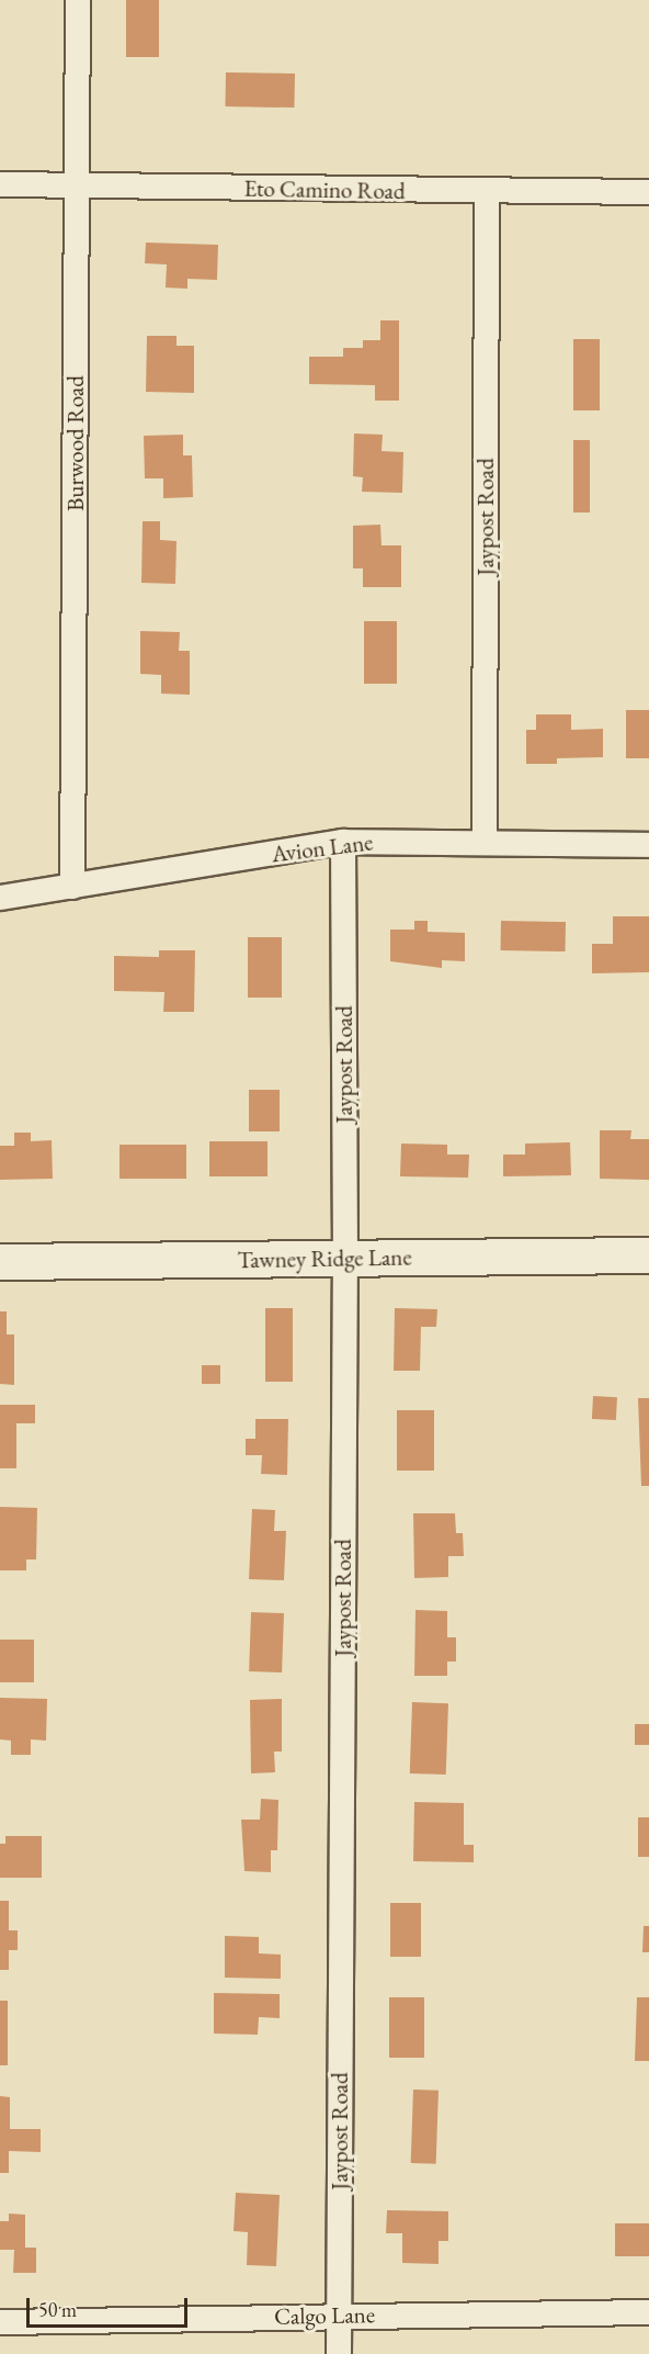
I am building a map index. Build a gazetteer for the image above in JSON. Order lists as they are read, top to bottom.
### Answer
{
  "streets": {
    "street": [
      "Eto Camino Road",
      "Burwood Road",
      "Jaypost Road",
      "Avion Lane",
      "Tawney Ridge Lane",
      "Calgo Lane"
    ]
  },
  "crossings": [
    ["Eto Camino Road", "Burwood Road"],
    ["Eto Camino Road", "Jaypost Road"],
    ["Burwood Road", "Avion Lane"],
    ["Jaypost Road", "Avion Lane"],
    ["Jaypost Road", "Tawney Ridge Lane"],
    ["Jaypost Road", "Calgo Lane"]
  ],
  "scale_bar": "50 m"
}
